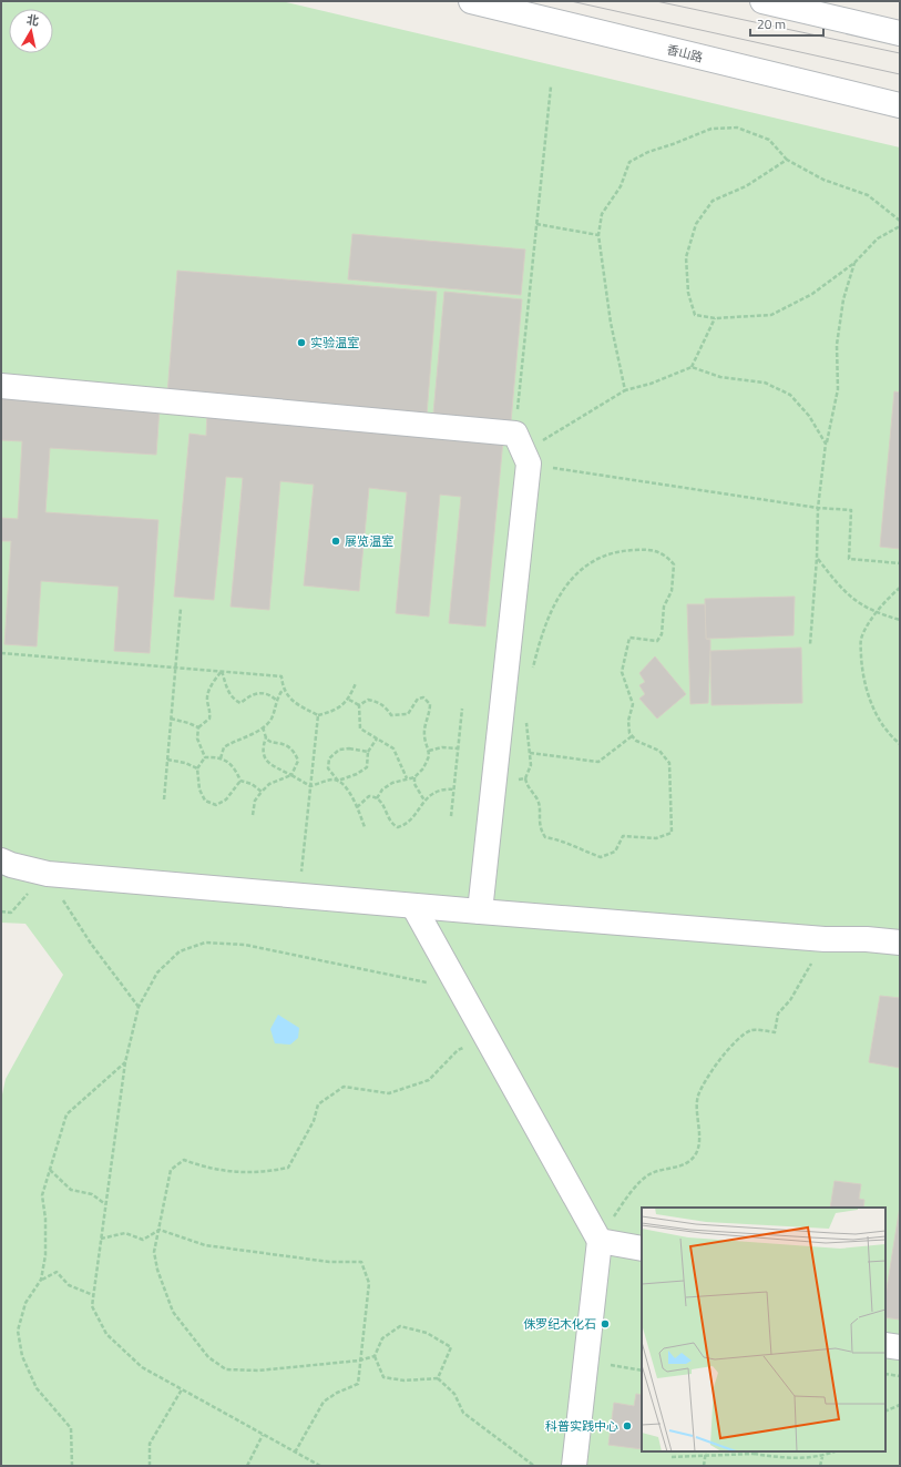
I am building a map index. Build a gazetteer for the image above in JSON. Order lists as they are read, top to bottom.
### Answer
{
  "streets": {
    "street": ["香山路"]
  },
  "places": [
    "实验温室",
    "展览温室",
    "侏罗纪木化石",
    "科普实践中心"
  ],
  "scale_bar": "20 m",
  "north": "top"
}
